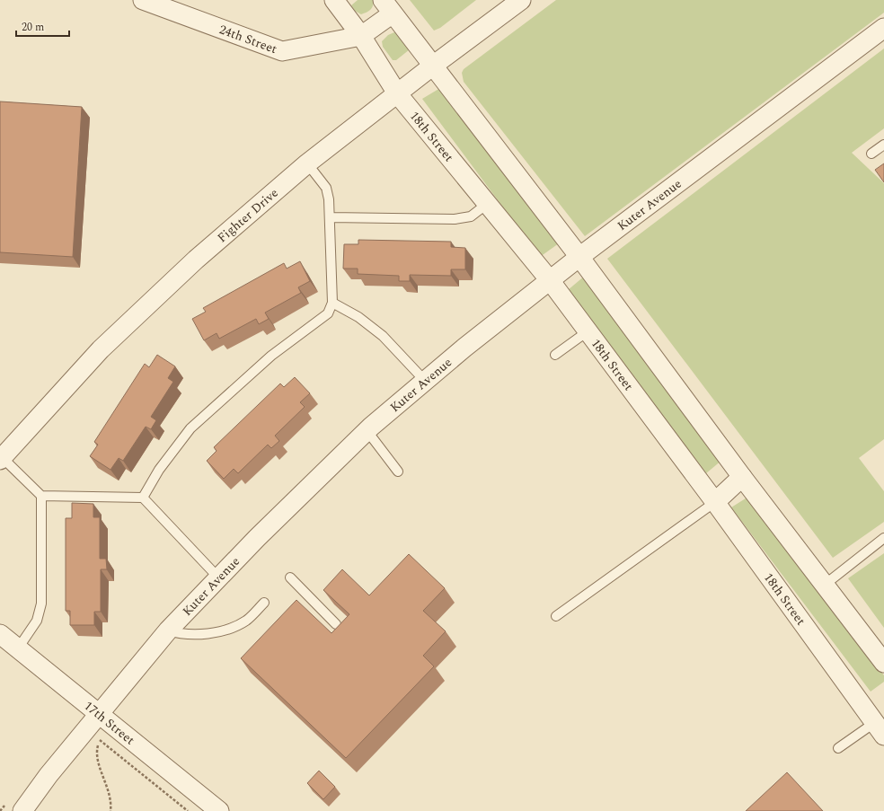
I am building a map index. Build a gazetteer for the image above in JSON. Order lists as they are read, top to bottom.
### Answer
{
  "streets": {
    "street": [
      "24th Street",
      "18th Street",
      "Kuter Avenue",
      "Fighter Drive",
      "17th Street"
    ]
  },
  "crossings": [
    ["24th Street", "18th Street"],
    ["18th Street", "Kuter Avenue"],
    ["18th Street", "Fighter Drive"],
    ["Kuter Avenue", "17th Street"]
  ],
  "scale_bar": "20 m"
}
